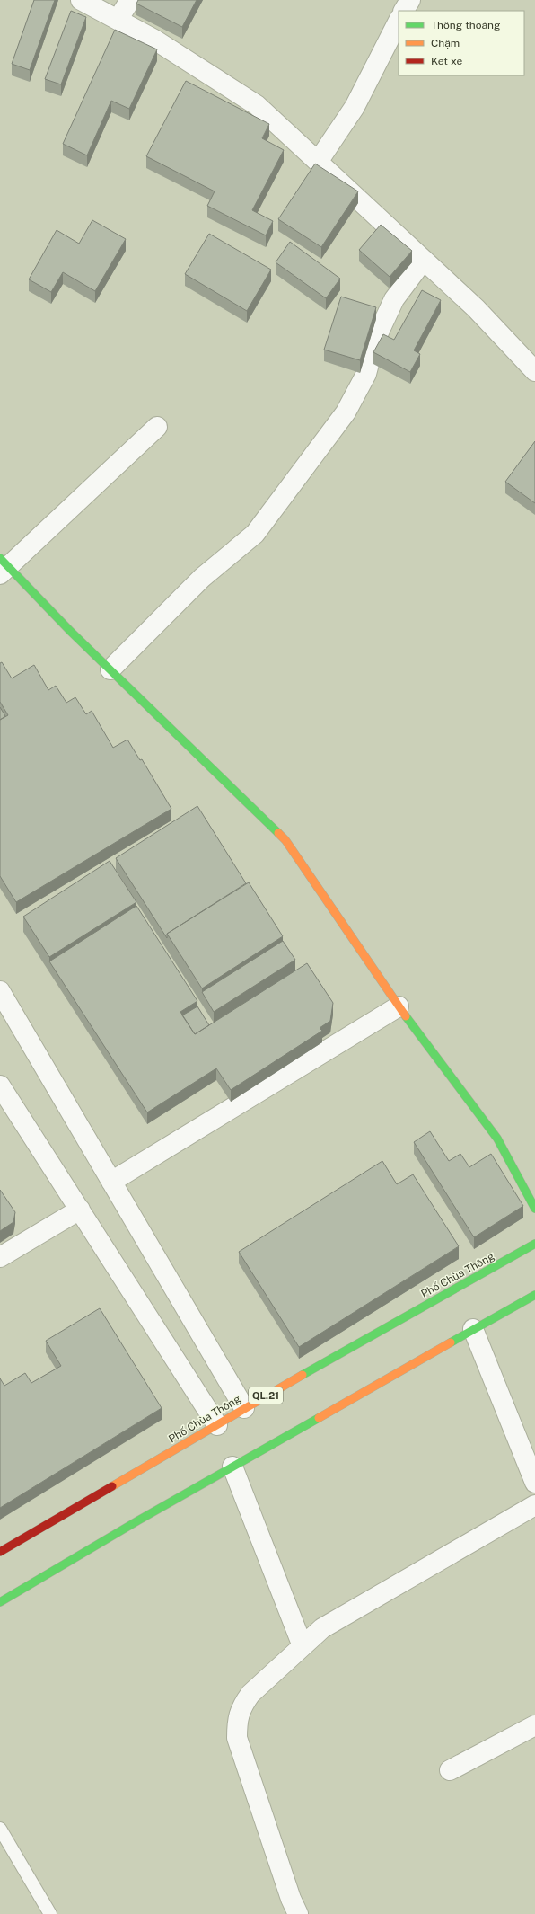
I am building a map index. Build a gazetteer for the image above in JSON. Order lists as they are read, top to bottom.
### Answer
{
  "streets": {
    "main road": ["Phố Chùa Thông", "QL.21"]
  },
  "legend": ["Thông thoáng", "Chậm", "Kẹt xe"]
}
